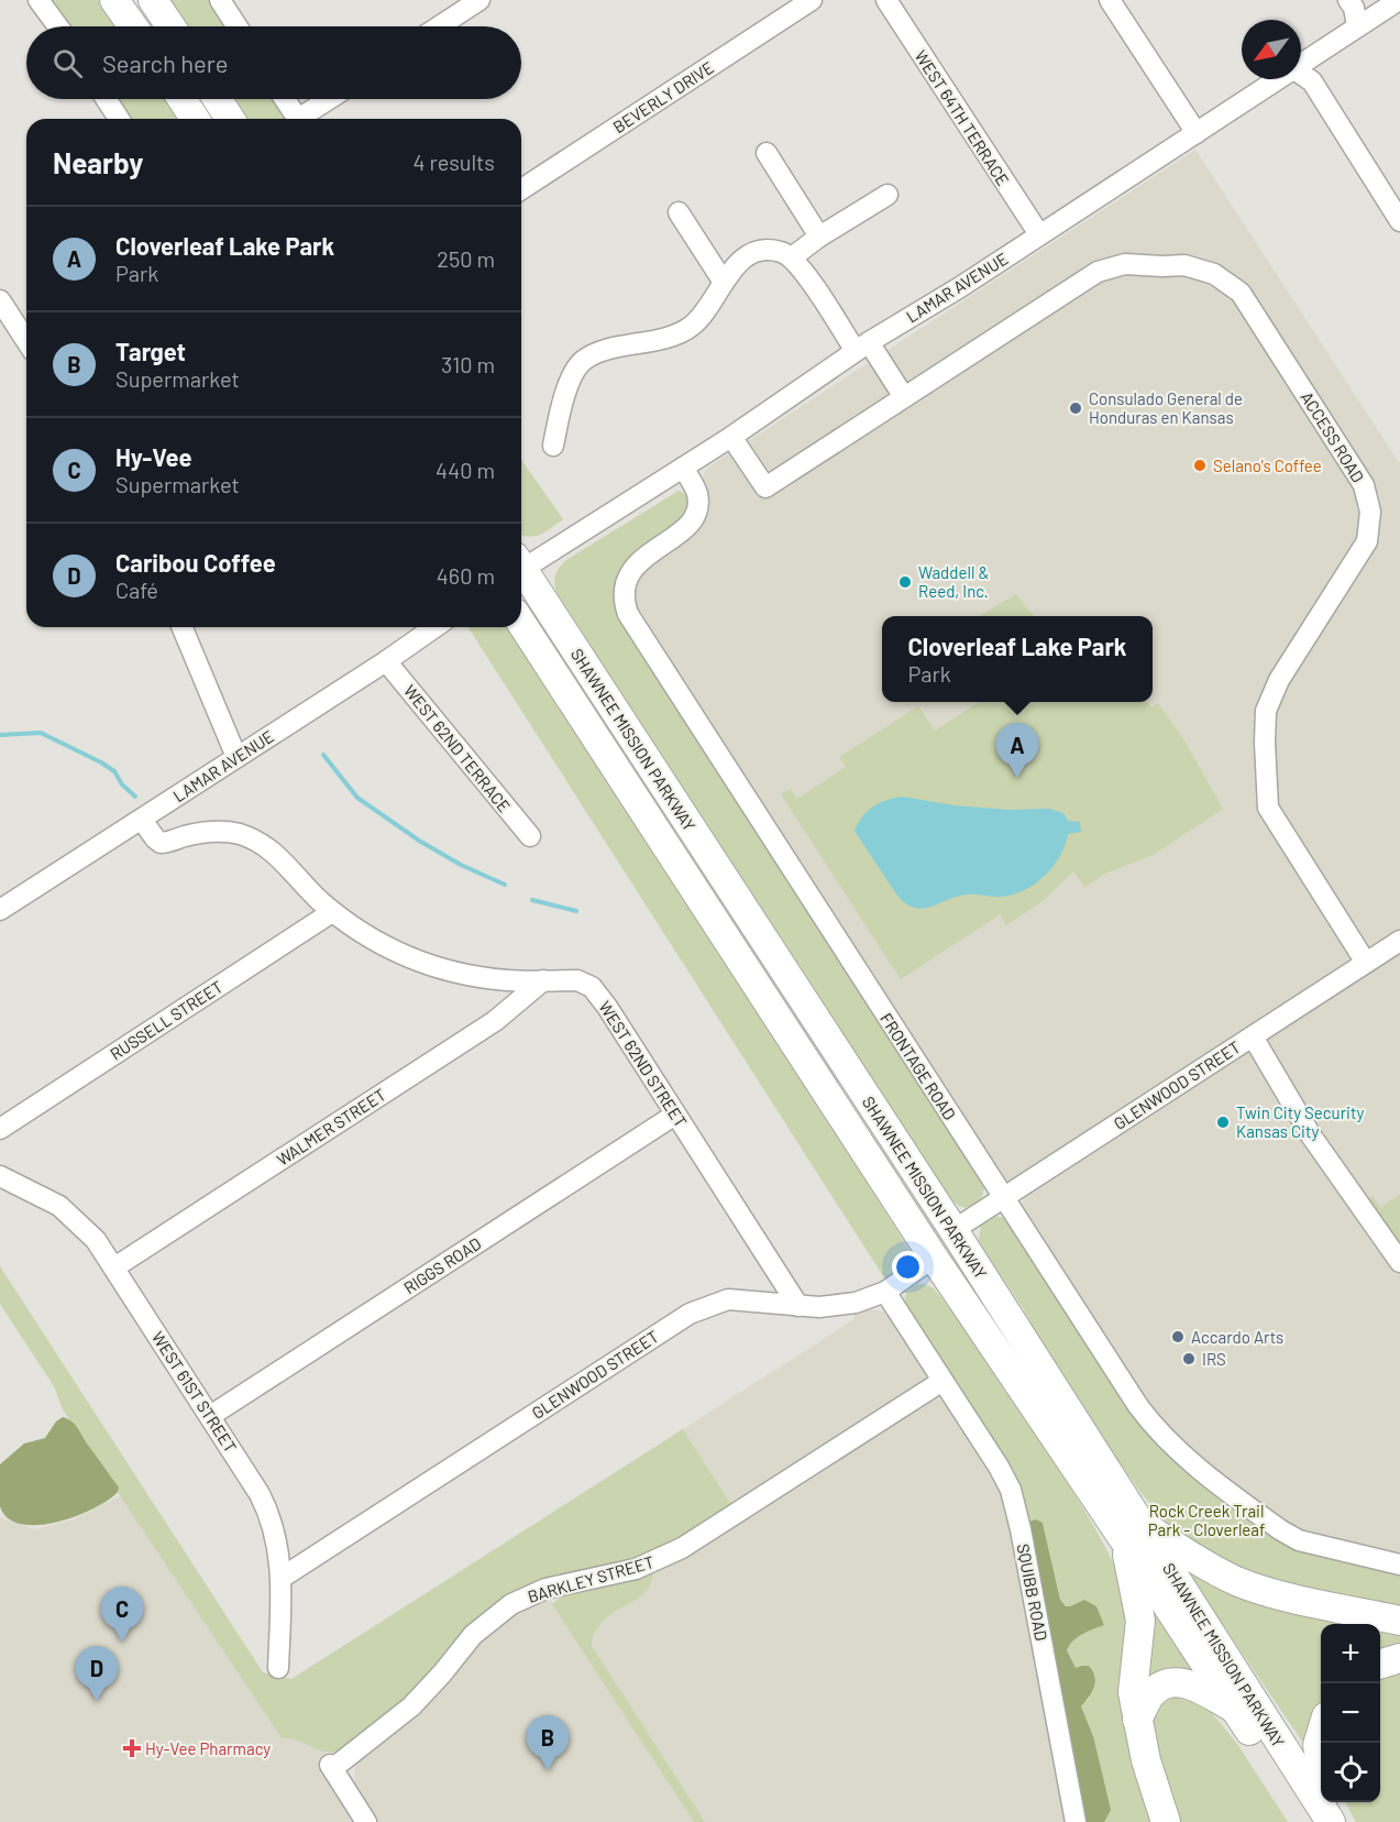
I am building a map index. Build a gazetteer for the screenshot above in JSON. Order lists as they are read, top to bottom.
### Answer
{
  "streets": {
    "highway": ["SHAWNEE MISSION PARKWAY"],
    "street": [
      "BEVERLY DRIVE",
      "WEST 64TH TERRACE",
      "LAMAR AVENUE",
      "ACCESS ROAD",
      "WEST 62ND TERRACE",
      "RUSSELL STREET",
      "WEST 62ND STREET",
      "FRONTAGE ROAD",
      "GLENWOOD STREET",
      "WALMER STREET",
      "RIGGS ROAD",
      "WEST 61ST STREET",
      "BARKLEY STREET",
      "SQUIBB ROAD"
    ]
  },
  "crossings": [
    ["WEST 64TH TERRACE", "LAMAR AVENUE"],
    ["LAMAR AVENUE", "ACCESS ROAD"],
    ["LAMAR AVENUE", "WEST 62ND TERRACE"],
    ["LAMAR AVENUE", "WEST 62ND STREET"],
    ["LAMAR AVENUE", "FRONTAGE ROAD"],
    ["ACCESS ROAD", "GLENWOOD STREET"],
    ["SHAWNEE MISSION PARKWAY", "GLENWOOD STREET"],
    ["RUSSELL STREET", "WEST 62ND STREET"],
    ["WEST 62ND STREET", "GLENWOOD STREET"],
    ["WEST 62ND STREET", "WALMER STREET"],
    ["WEST 62ND STREET", "RIGGS ROAD"],
    ["FRONTAGE ROAD", "GLENWOOD STREET"],
    ["GLENWOOD STREET", "WEST 61ST STREET"],
    ["WALMER STREET", "WEST 61ST STREET"],
    ["RIGGS ROAD", "WEST 61ST STREET"],
    ["BARKLEY STREET", "SQUIBB ROAD"]
  ],
  "parks": ["Rock Creek Trail Park - Cloverleaf"],
  "places": {
    "other": [
      "Consulado General de Honduras en Kansas",
      "Selano's Coffee",
      "Waddell & Reed, Inc.",
      "Twin City Security Kansas City",
      "Accardo Arts",
      "IRS"
    ],
    "health": ["Hy-Vee Pharmacy"]
  },
  "north": "bottom left",
  "page": {
    "search": "Search here",
    "heading": ["Nearby", "4 results"],
    "list": [
      {
        "mark": "A",
        "name": "Cloverleaf Lake Park",
        "note": "Park",
        "value": "250 m"
      },
      {
        "mark": "B",
        "name": "Target",
        "note": "Supermarket",
        "value": "310 m"
      },
      {
        "mark": "C",
        "name": "Hy-Vee",
        "note": "Supermarket",
        "value": "440 m"
      },
      {
        "mark": "D",
        "name": "Caribou Coffee",
        "note": "Café",
        "value": "460 m"
      }
    ],
    "popup": ["Cloverleaf Lake Park", "Park"],
    "pins": [
      "A",
      "C",
      "D",
      "B"
    ],
    "map_buttons": ["+", "−"]
  }
}
